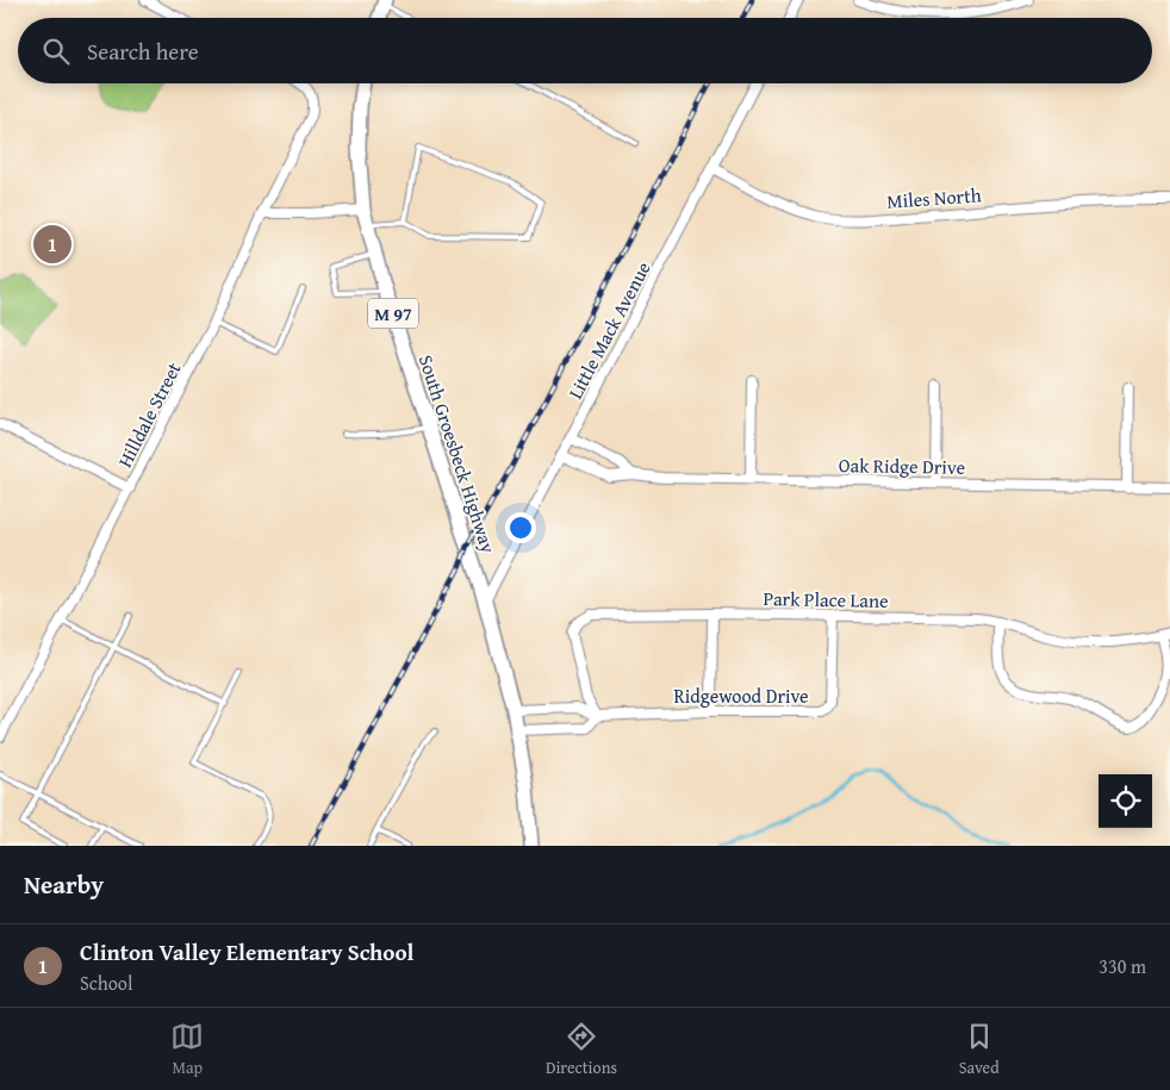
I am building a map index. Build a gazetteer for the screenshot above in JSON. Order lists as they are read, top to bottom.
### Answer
{
  "streets": {
    "main road": ["M 97", "South Groesbeck Highway"],
    "street": [
      "Miles North",
      "Little Mack Avenue",
      "Hilldale Street",
      "Oak Ridge Drive",
      "Park Place Lane",
      "Ridgewood Drive"
    ]
  },
  "crossings": [
    ["Miles North", "Little Mack Avenue"],
    ["Little Mack Avenue", "South Groesbeck Highway"],
    ["Little Mack Avenue", "Oak Ridge Drive"],
    ["South Groesbeck Highway", "Ridgewood Drive"],
    ["Park Place Lane", "Ridgewood Drive"]
  ],
  "page": {
    "search": "Search here",
    "pins": "1",
    "heading": "Nearby",
    "list": [
      {
        "mark": "1",
        "name": "Clinton Valley Elementary School",
        "note": "School",
        "value": "330 m"
      }
    ],
    "nav": ["Map", "Directions", "Saved"]
  }
}
